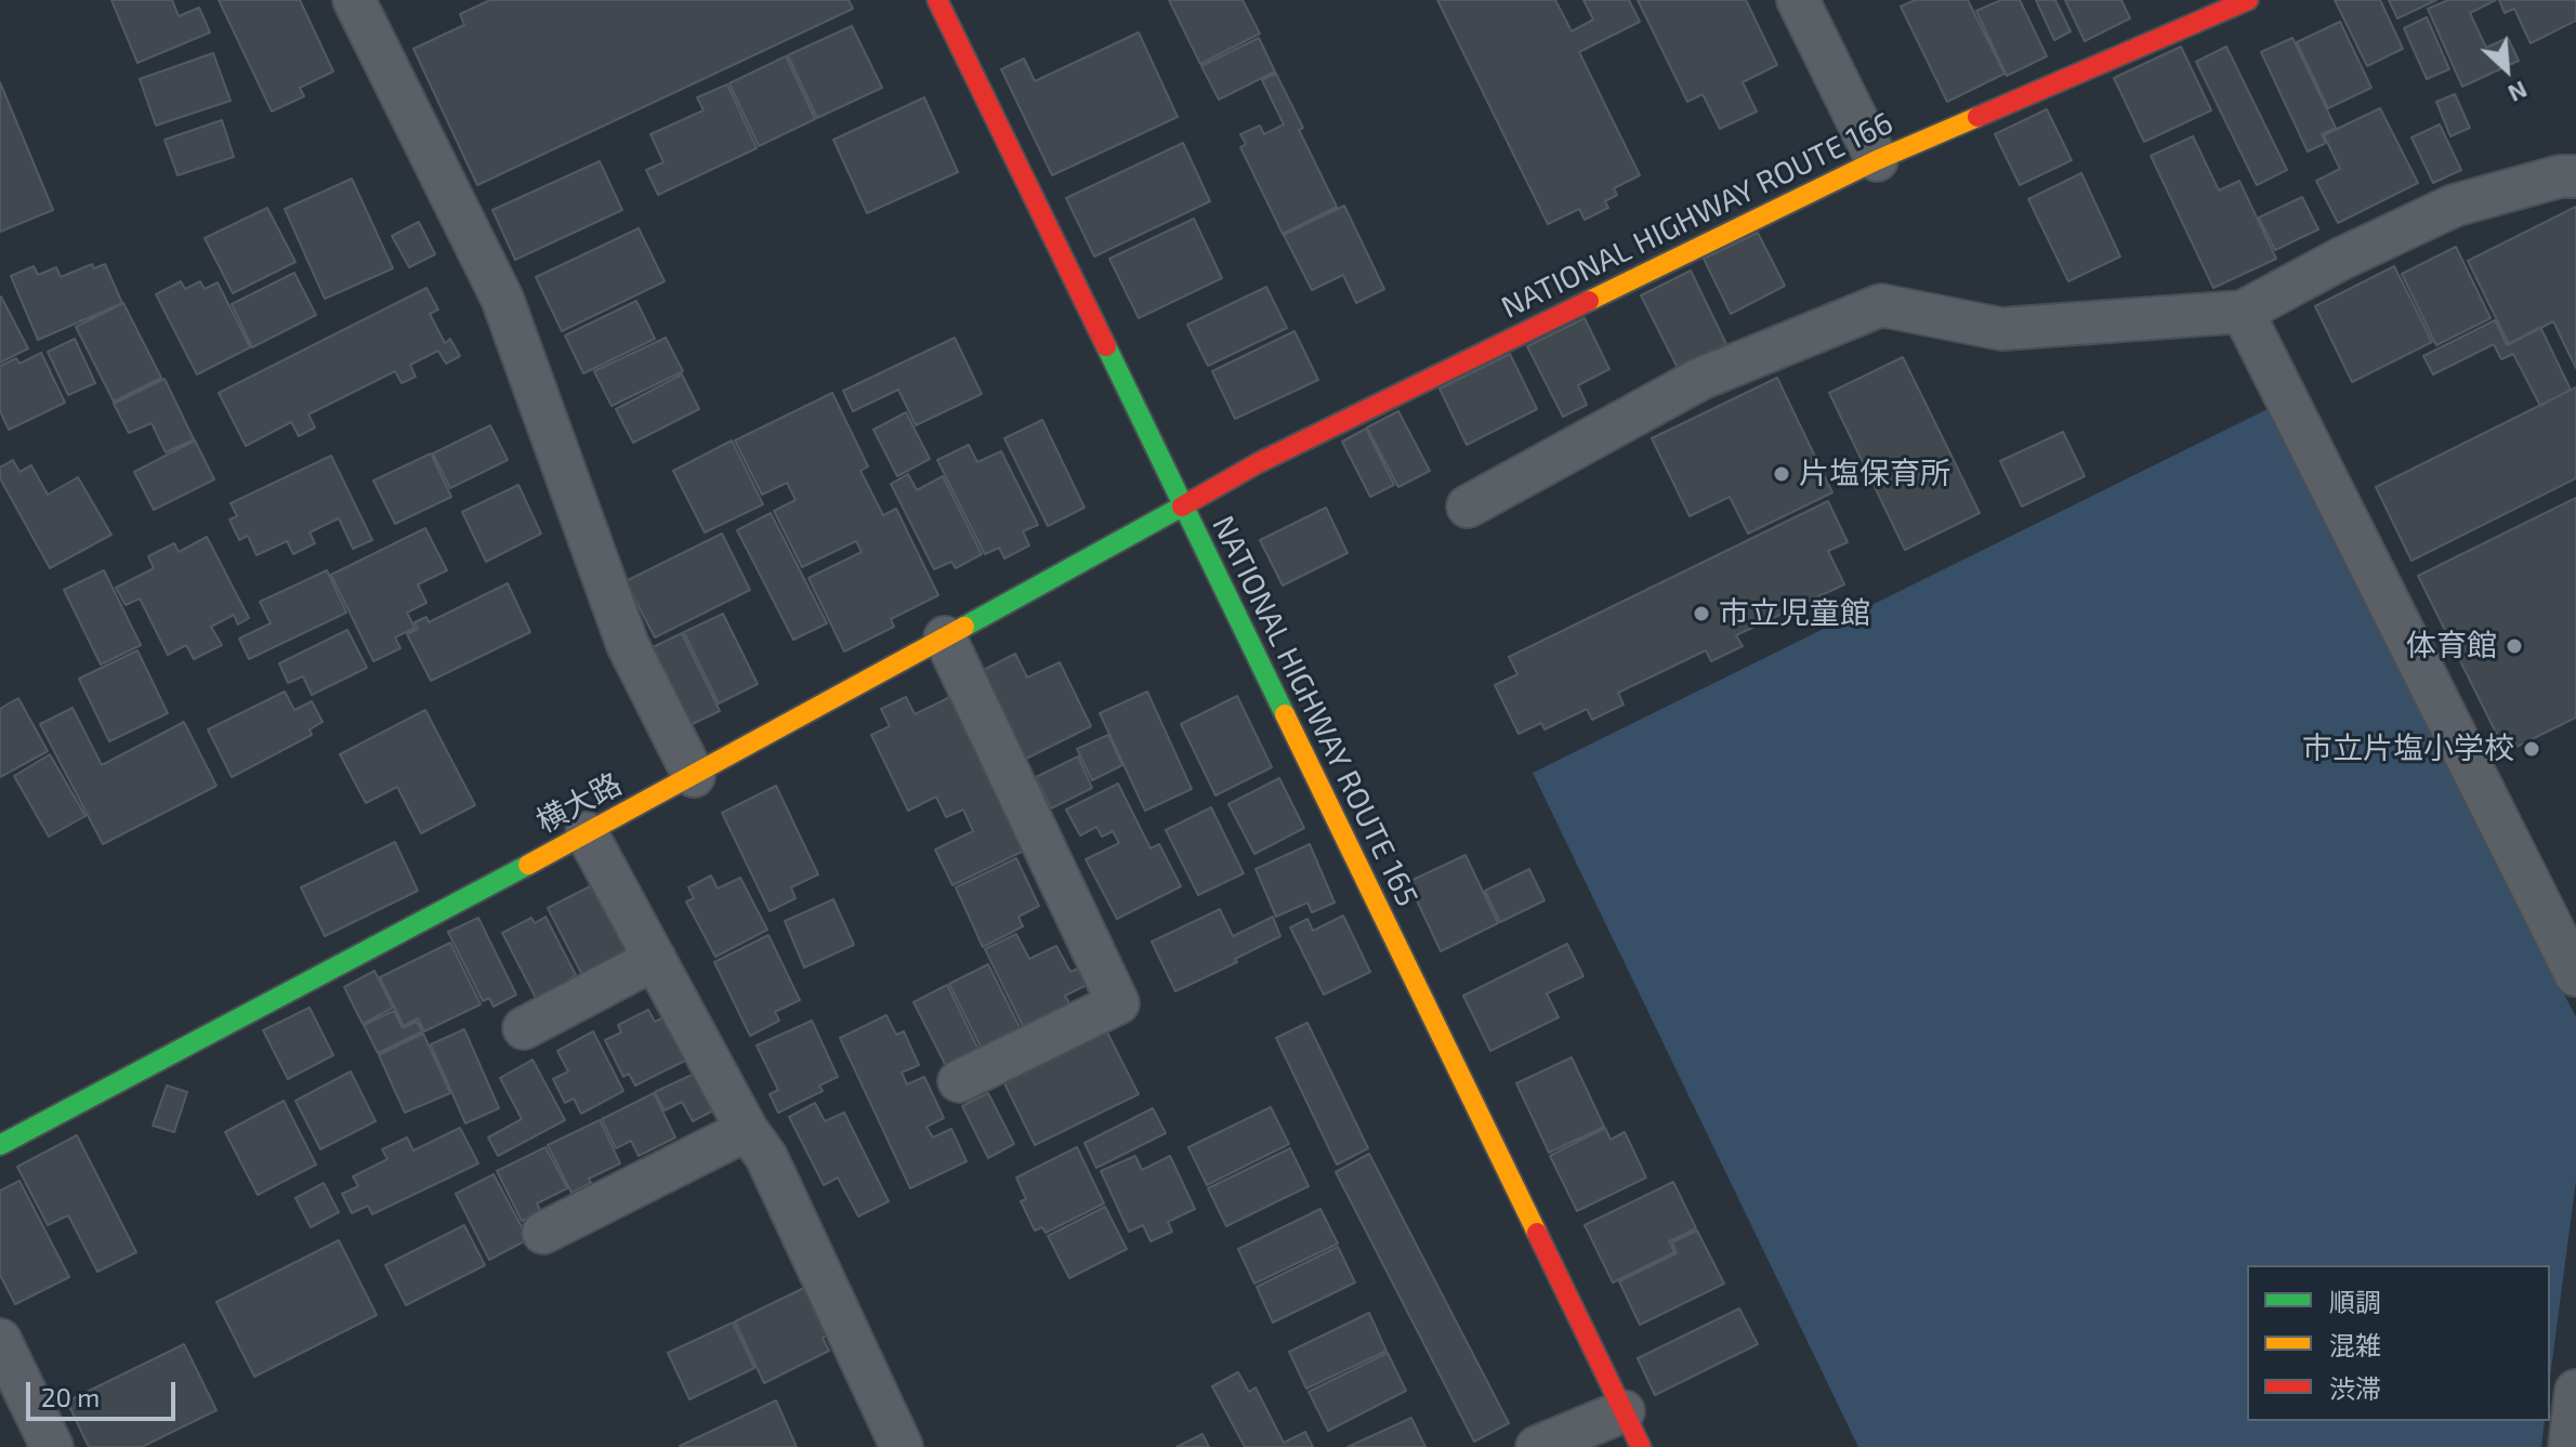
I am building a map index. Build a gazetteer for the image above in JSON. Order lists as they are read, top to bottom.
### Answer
{
  "streets": {
    "main road": ["NATIONAL HIGHWAY ROUTE 166", "NATIONAL HIGHWAY ROUTE 165", "横大路"]
  },
  "crossings": [
    ["NATIONAL HIGHWAY ROUTE 166", "NATIONAL HIGHWAY ROUTE 165"],
    ["NATIONAL HIGHWAY ROUTE 166", "横大路"],
    ["NATIONAL HIGHWAY ROUTE 165", "横大路"]
  ],
  "places": [
    "片塩保育所",
    "市立児童館",
    "体育館",
    "市立片塩小学校"
  ],
  "legend": ["順調", "混雑", "渋滞"],
  "scale_bar": "20 m",
  "north": "bottom right"
}
